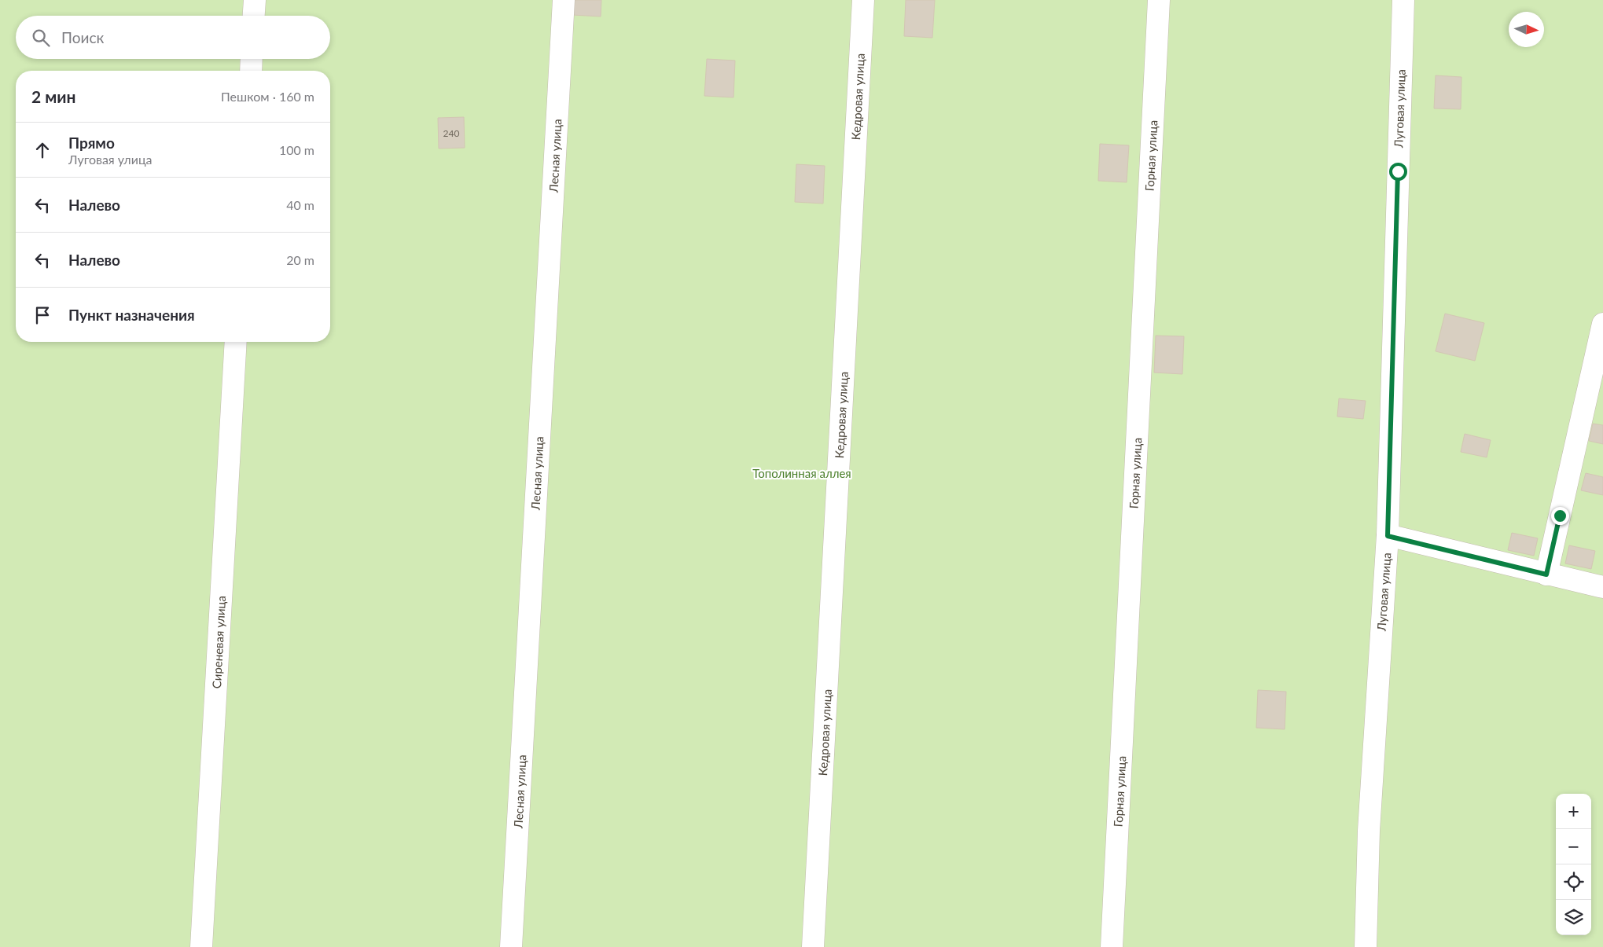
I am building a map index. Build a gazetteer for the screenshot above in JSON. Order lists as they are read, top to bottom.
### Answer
{
  "streets": {
    "street": [
      "Кедровая улица",
      "Луговая улица",
      "Лесная улица",
      "Горная улица",
      "Сиреневая улица"
    ]
  },
  "parks": ["Тополинная аллея"],
  "house_numbers": ["240"],
  "north": "right",
  "page": {
    "search": "Поиск",
    "heading": ["2 мин", "Пешком · 160 m"],
    "list": [
      ["Прямо", "Луговая улица", "100 m"],
      ["Налево", "40 m"],
      ["Налево", "20 m"],
      "Пункт назначения"
    ],
    "map_buttons": ["+", "−"]
  }
}
